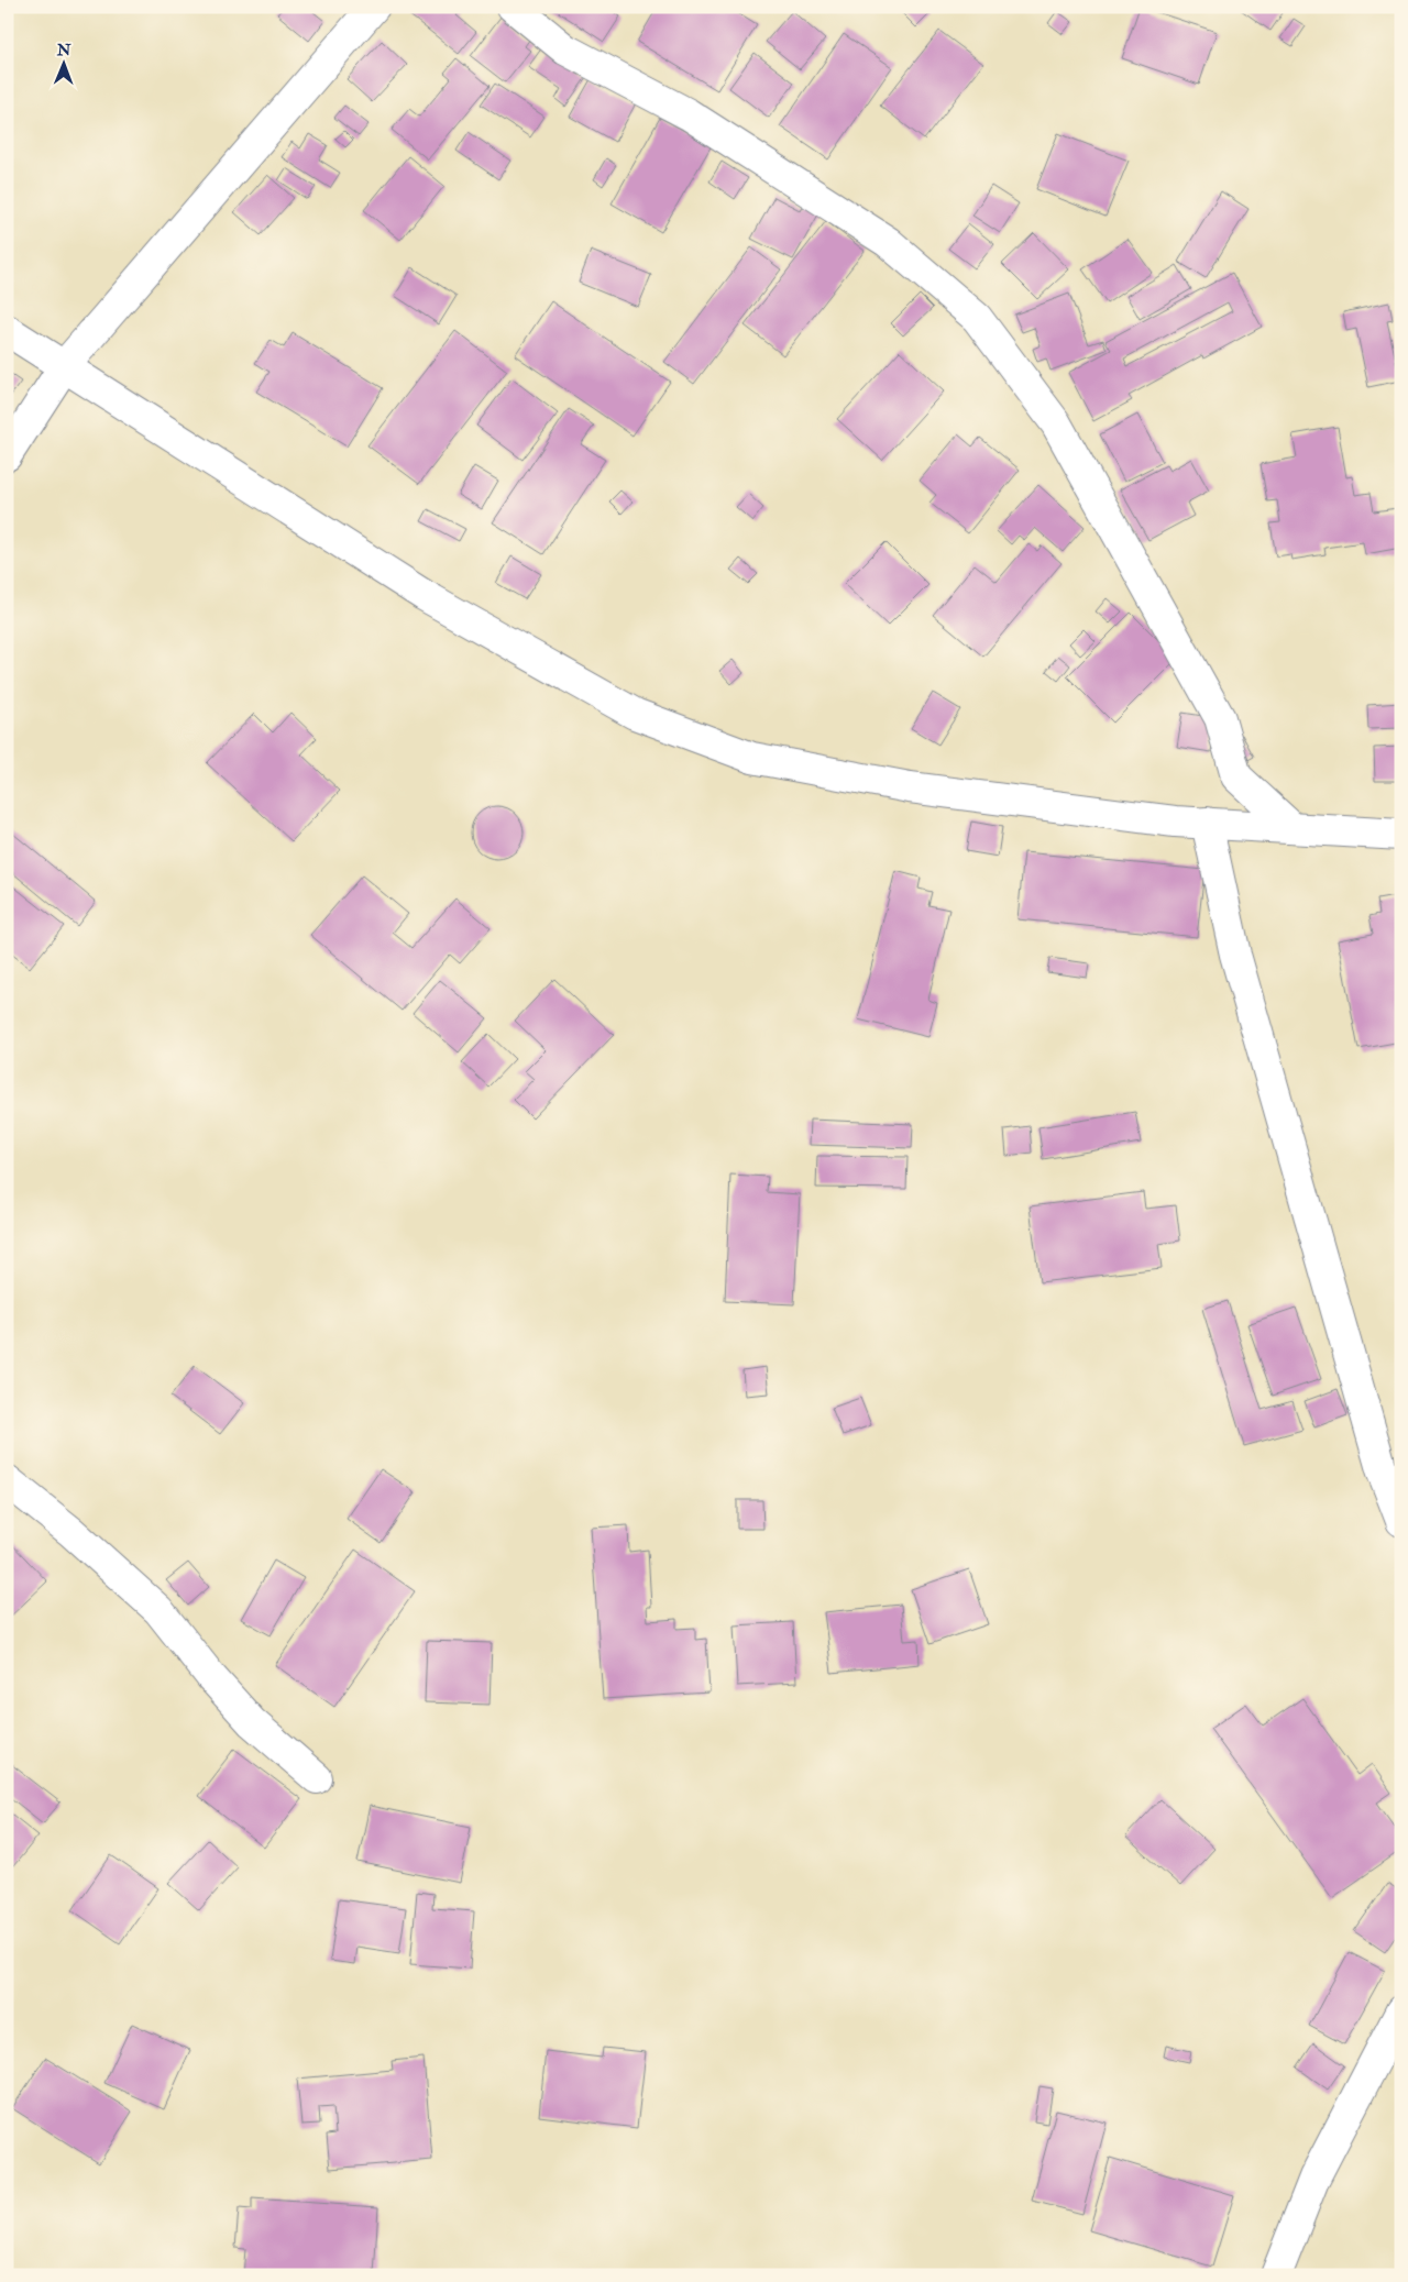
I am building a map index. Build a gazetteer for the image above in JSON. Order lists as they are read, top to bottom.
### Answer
{
  "north": "top"
}
